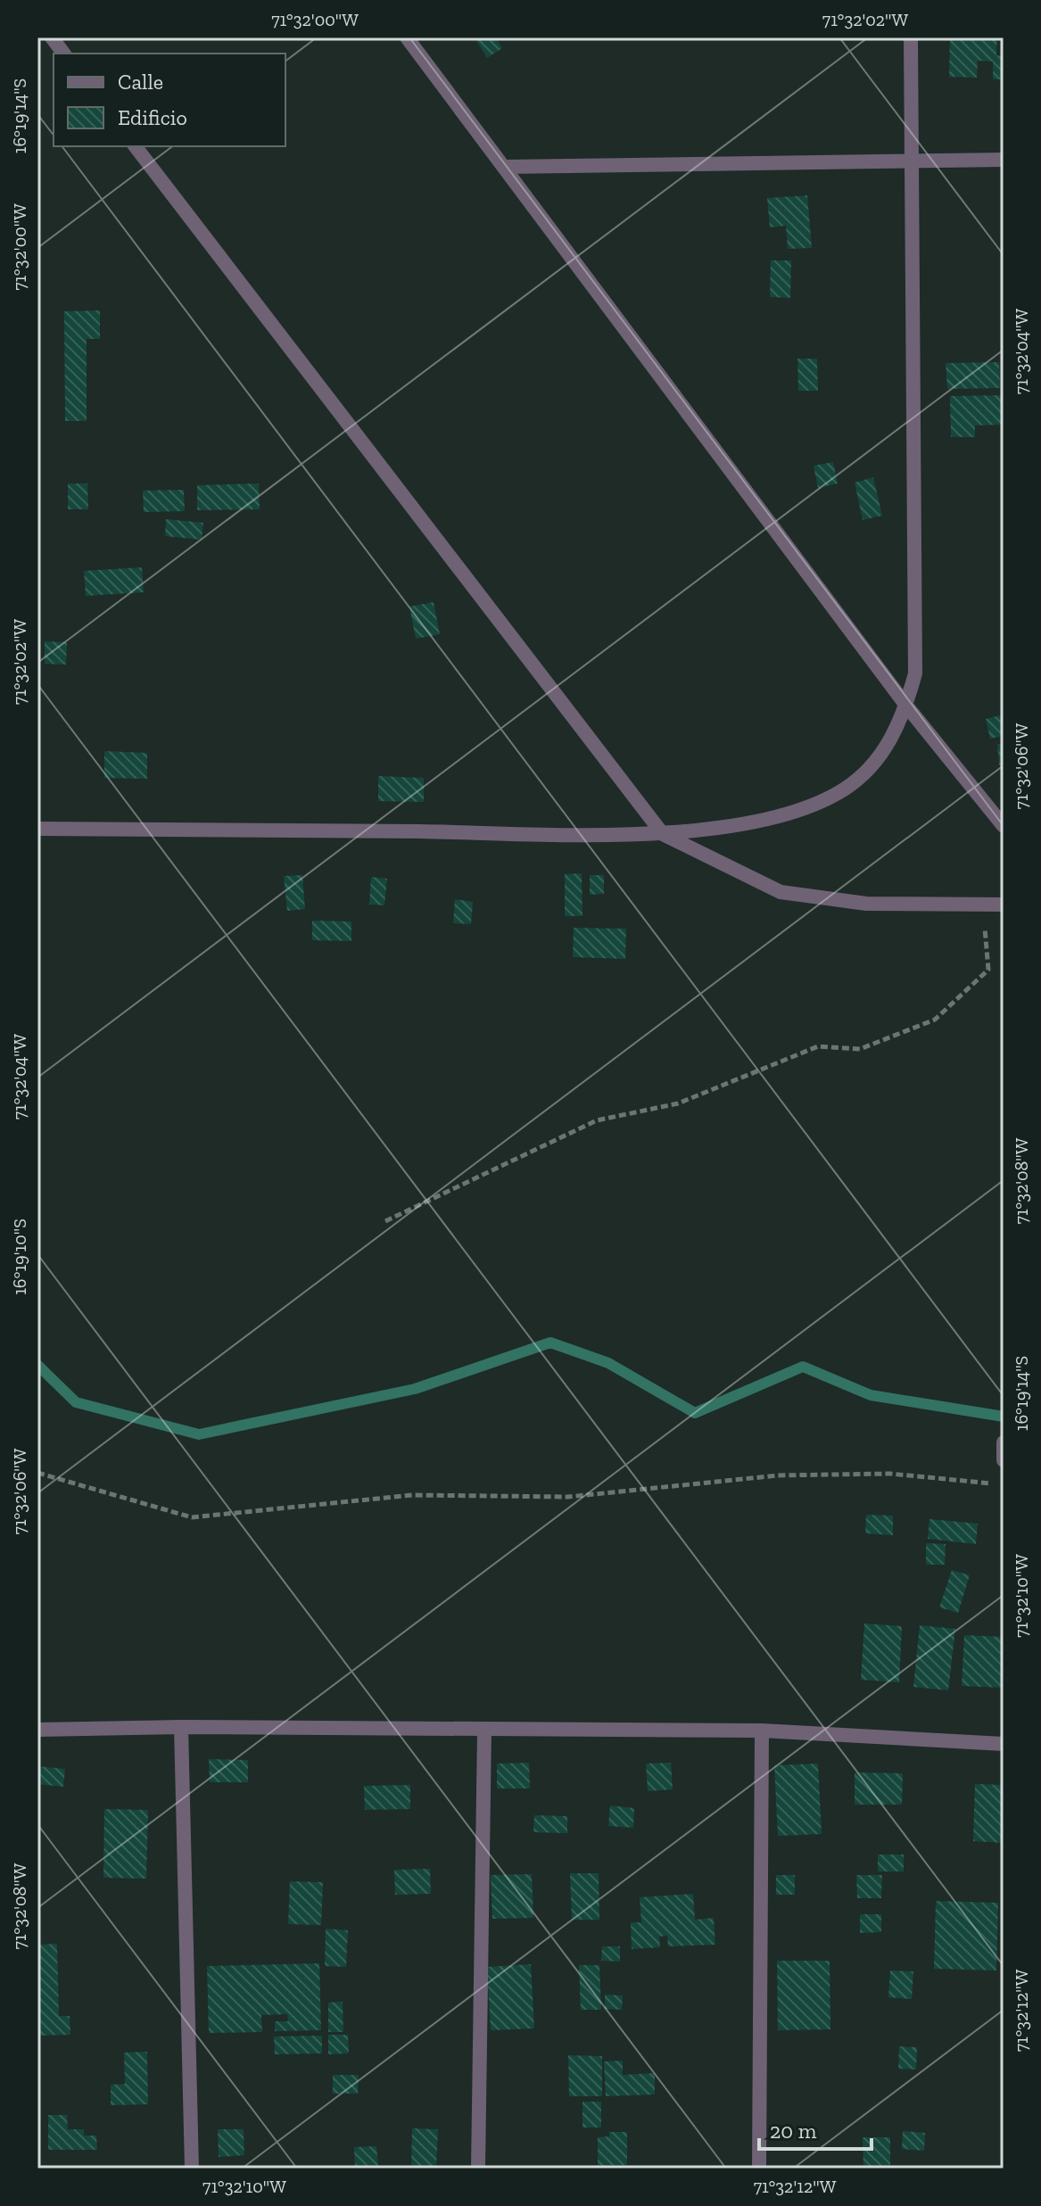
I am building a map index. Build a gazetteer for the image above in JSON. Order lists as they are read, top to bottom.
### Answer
{
  "legend": ["Calle", "Edificio"],
  "scale_bar": "20 m",
  "coordinates": [
    "71°32'00\"W",
    "71°32'02\"W",
    "16°19'14\"S",
    "71°32'04\"W",
    "71°32'06\"W",
    "71°32'08\"W",
    "16°19'10\"S",
    "71°32'10\"W",
    "71°32'12\"W"
  ]
}
